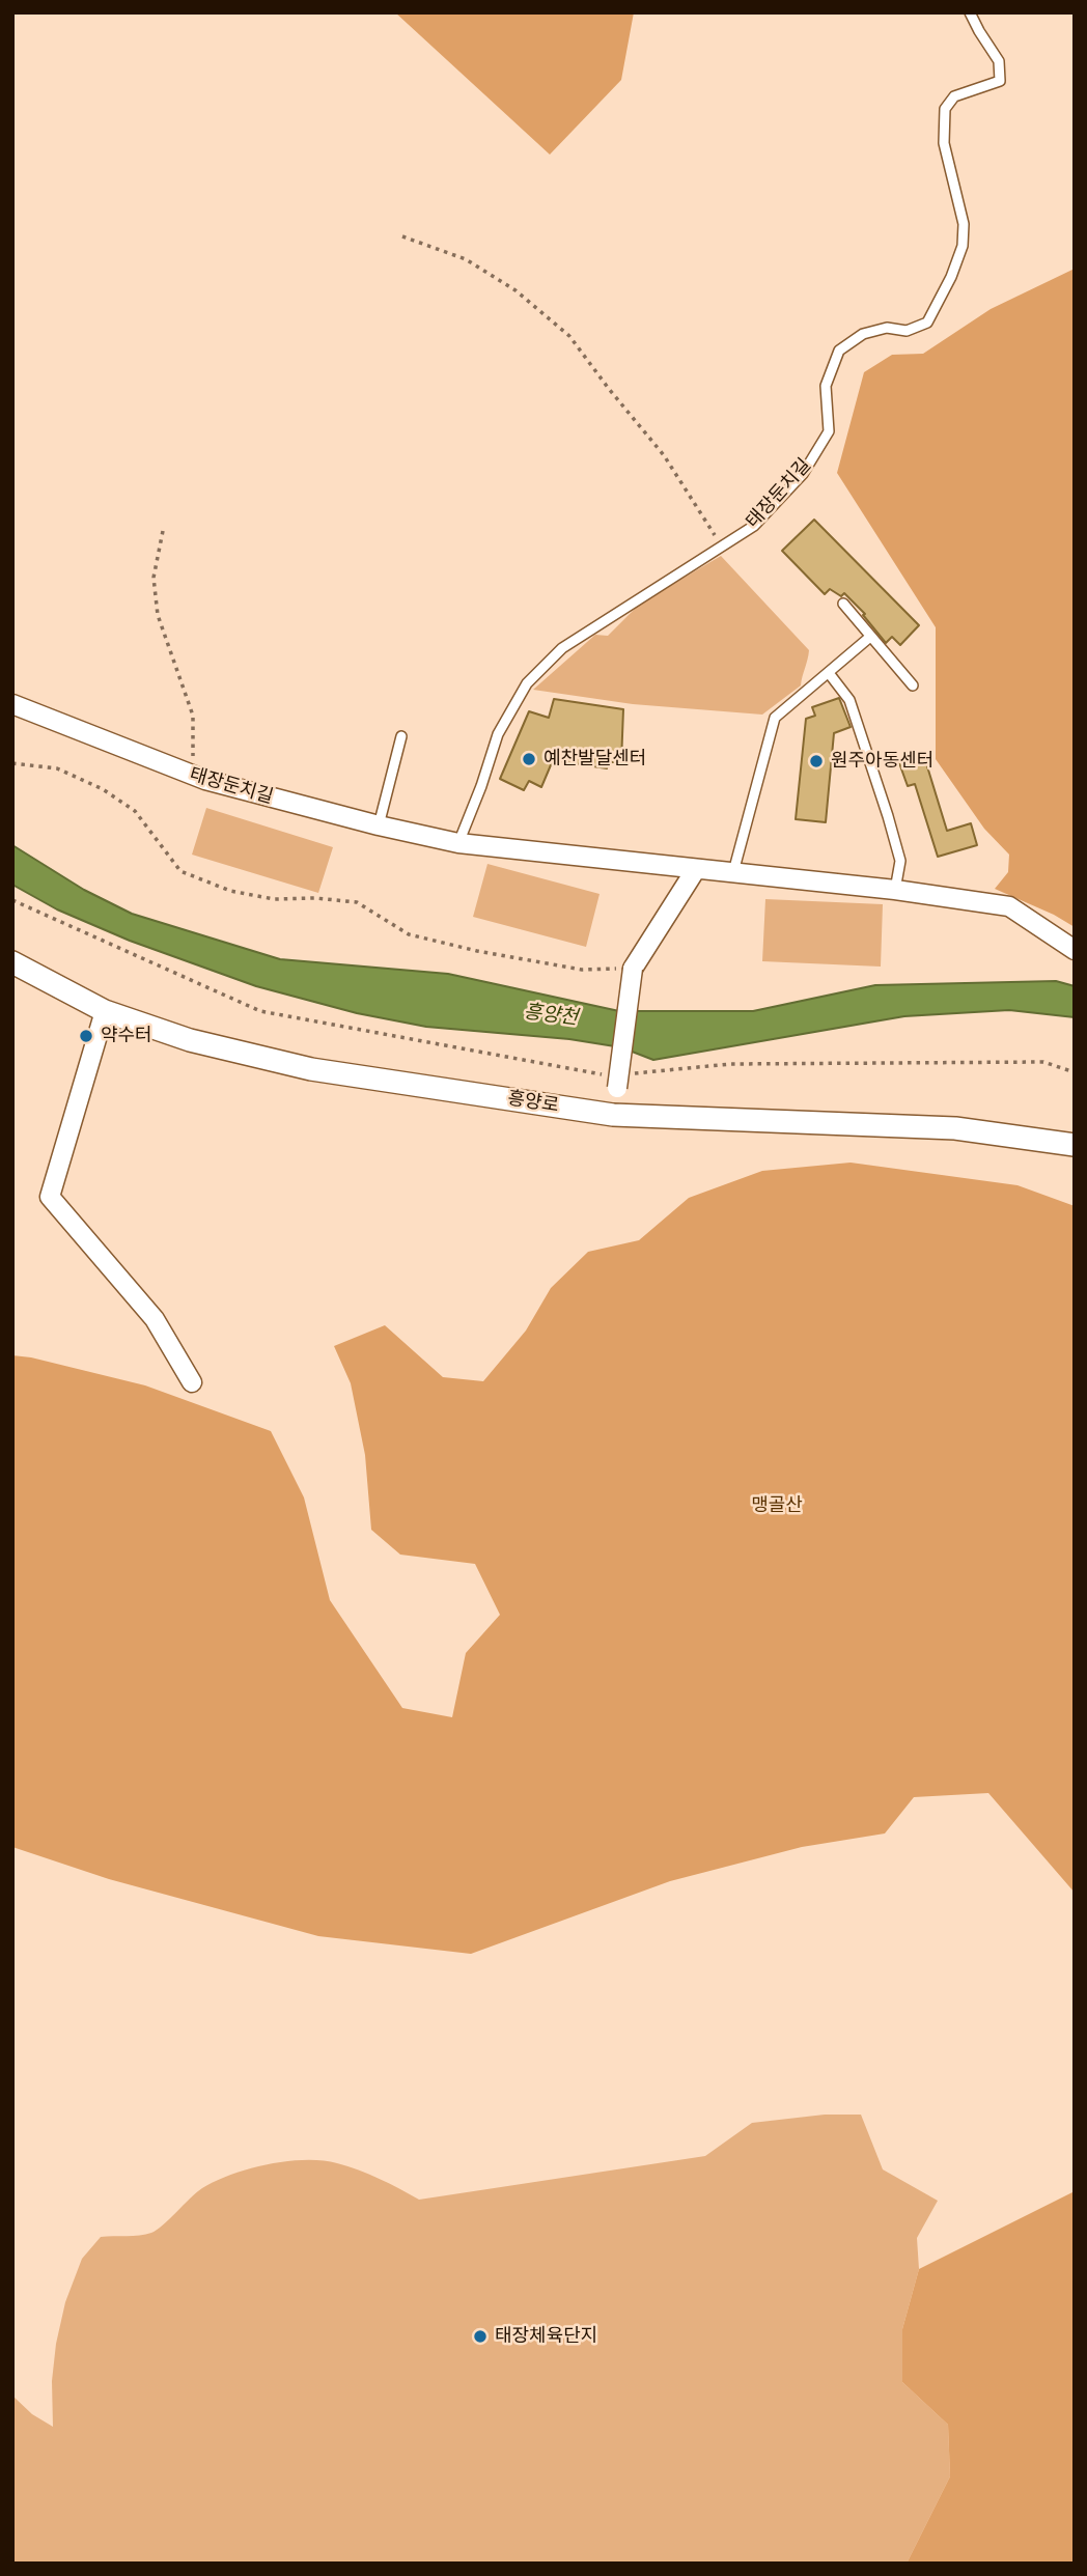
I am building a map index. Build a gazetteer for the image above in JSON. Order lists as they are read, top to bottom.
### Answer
{
  "streets": {
    "street": ["태장둔치길", "흥양로"]
  },
  "water": ["흥양천"],
  "parks": ["맹골산"],
  "places": [
    "예찬발달센터",
    "원주아동센터",
    "약수터",
    "태장체육단지"
  ]
}
